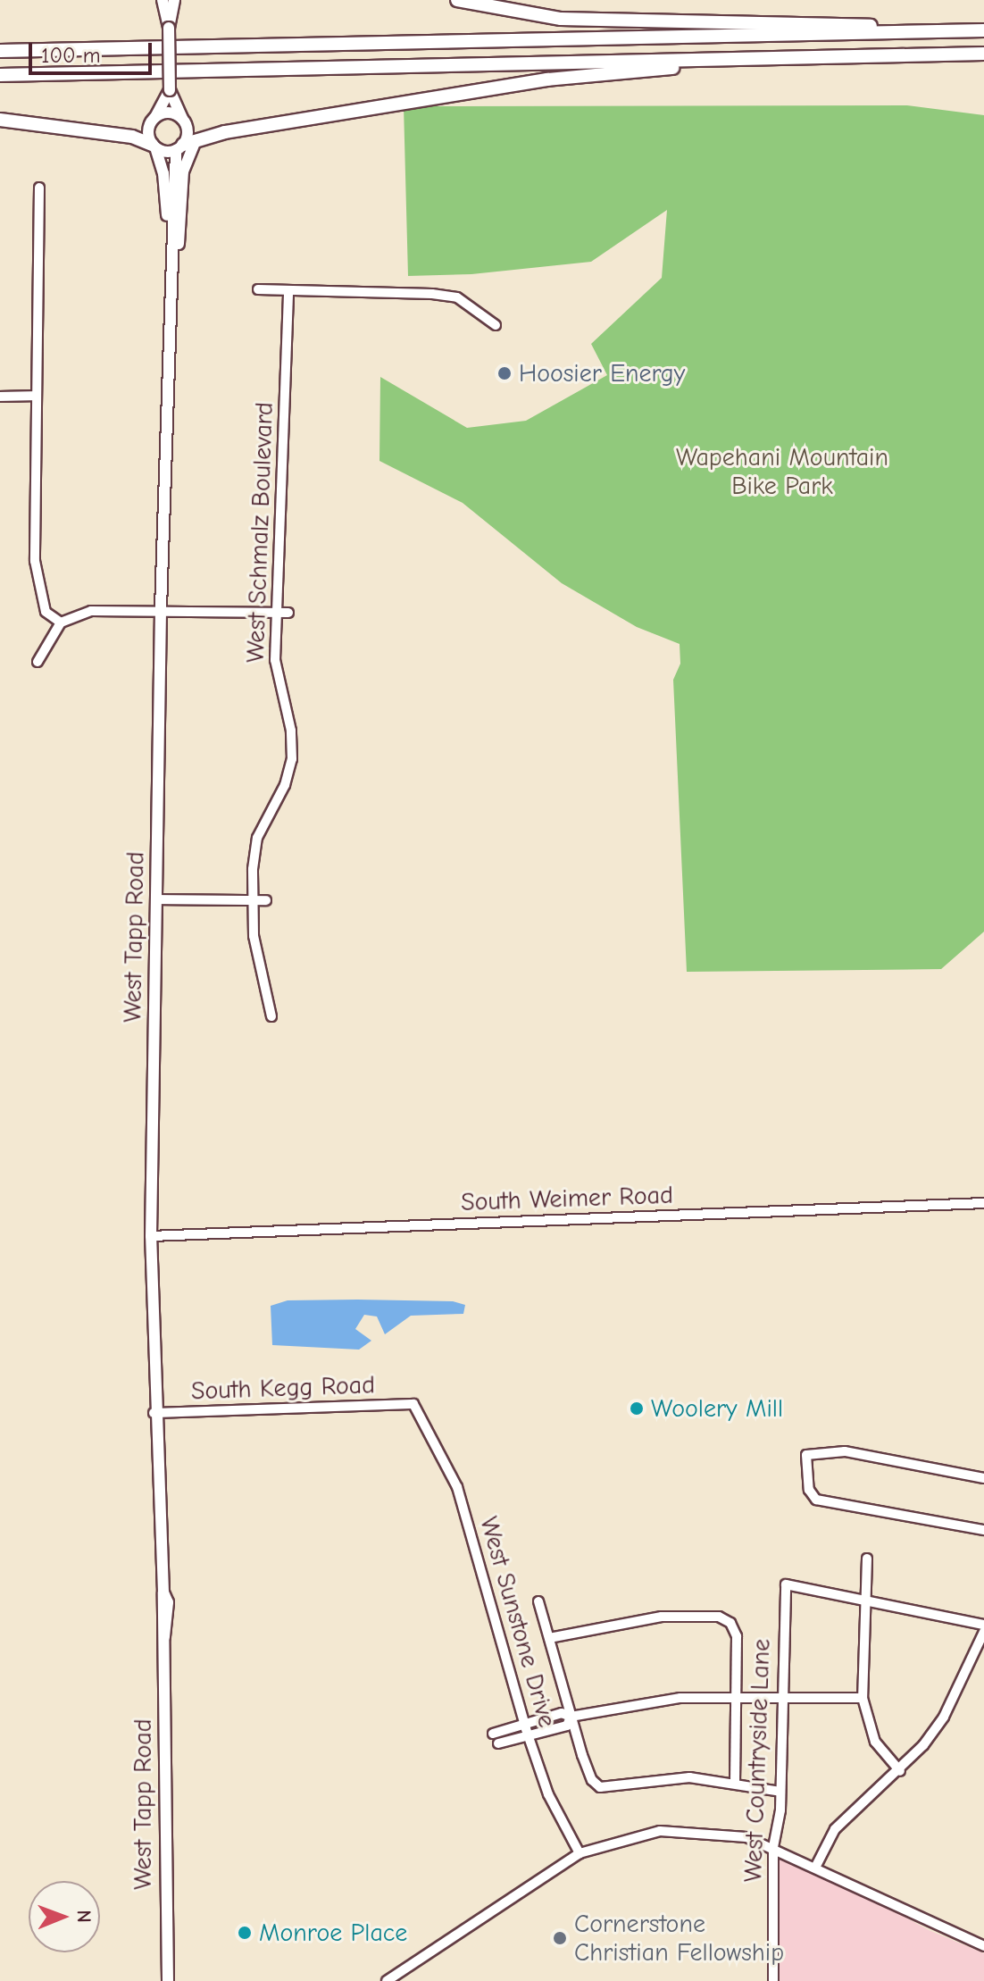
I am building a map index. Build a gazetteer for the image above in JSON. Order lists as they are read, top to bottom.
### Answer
{
  "streets": {
    "main road": ["West Tapp Road"],
    "street": [
      "West Schmalz Boulevard",
      "South Weimer Road",
      "South Kegg Road",
      "West Sunstone Drive",
      "West Countryside Lane"
    ]
  },
  "crossings": [
    ["West Tapp Road", "South Weimer Road"],
    ["West Tapp Road", "South Kegg Road"],
    ["South Kegg Road", "West Sunstone Drive"]
  ],
  "parks": ["Wapehani Mountain Bike Park"],
  "places": [
    "Hoosier Energy",
    "Woolery Mill",
    "Monroe Place",
    "Cornerstone Christian Fellowship"
  ],
  "scale_bar": "100 m",
  "north": "right"
}
